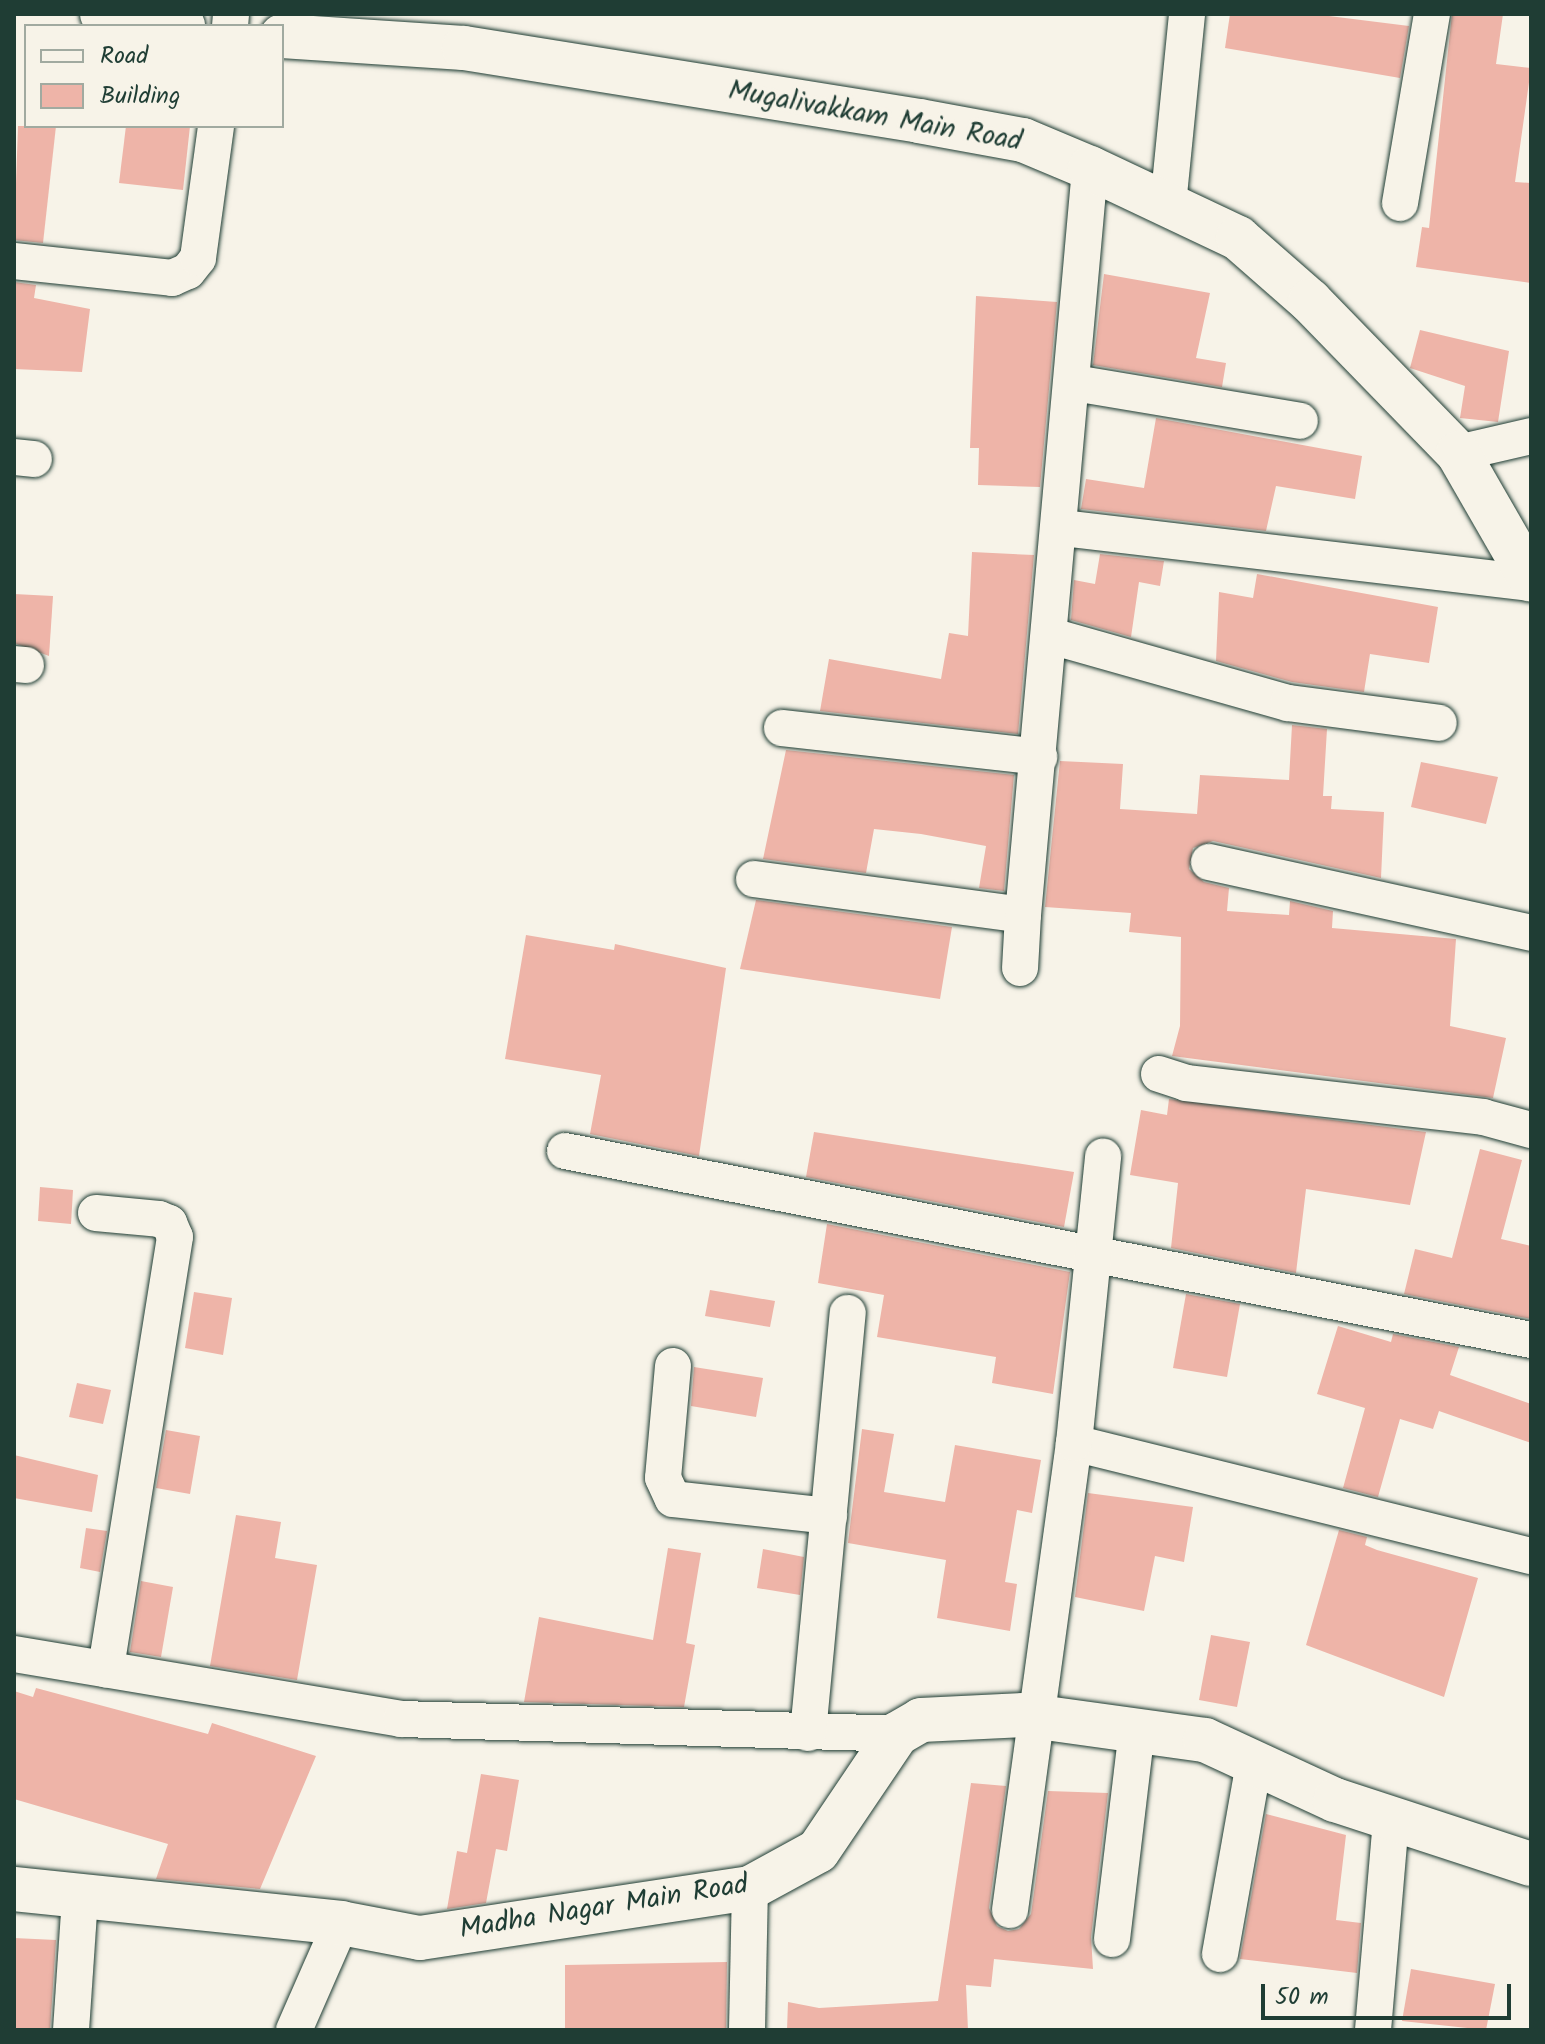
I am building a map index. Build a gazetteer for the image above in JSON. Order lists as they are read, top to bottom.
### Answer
{
  "streets": {
    "street": ["Mugalivakkam Main Road", "Madha Nagar Main Road"]
  },
  "legend": ["Road", "Building"],
  "scale_bar": "50 m"
}
